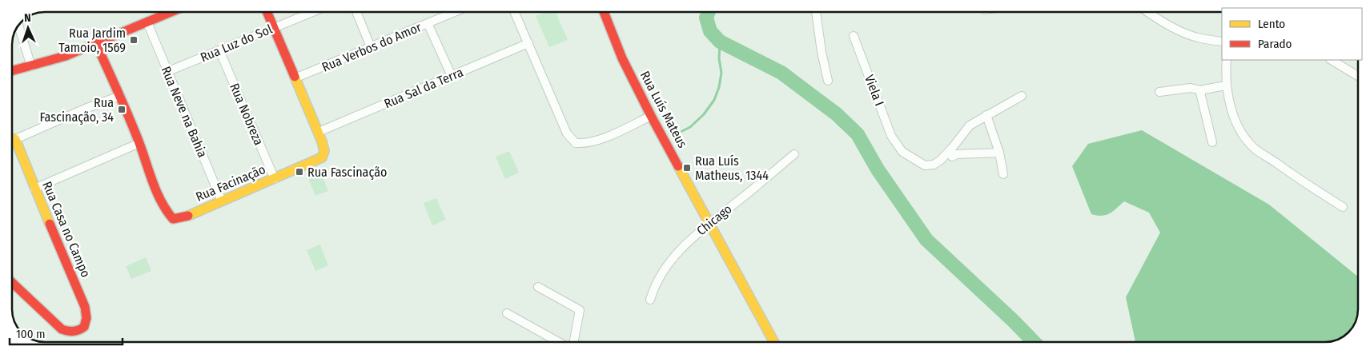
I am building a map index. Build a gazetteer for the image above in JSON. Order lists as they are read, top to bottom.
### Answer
{
  "streets": {
    "street": [
      "Rua Luz do Sol",
      "Rua Verbos do Amor",
      "Rua Sal da Terra",
      "Viela I",
      "Rua Luís Mateus",
      "Rua Neve na Bahia",
      "Rua Nobreza",
      "Rua Facinação",
      "Chicago",
      "Rua Casa no Campo"
    ]
  },
  "crossings": [
    ["Rua Luz do Sol", "Rua Neve na Bahia"],
    ["Rua Luz do Sol", "Rua Nobreza"],
    ["Rua Luz do Sol", "Rua Facinação"],
    ["Rua Verbos do Amor", "Rua Facinação"],
    ["Rua Sal da Terra", "Rua Facinação"],
    ["Rua Luís Mateus", "Chicago"],
    ["Rua Neve na Bahia", "Rua Facinação"],
    ["Rua Nobreza", "Rua Facinação"]
  ],
  "places": {
    "transit": [
      "Rua Jardim Tamoio, 1569",
      "Rua Fascinação, 34",
      "Rua Luís Matheus, 1344",
      "Rua Fascinação"
    ]
  },
  "legend": ["Lento", "Parado"],
  "scale_bar": "100 m",
  "north": "top"
}
